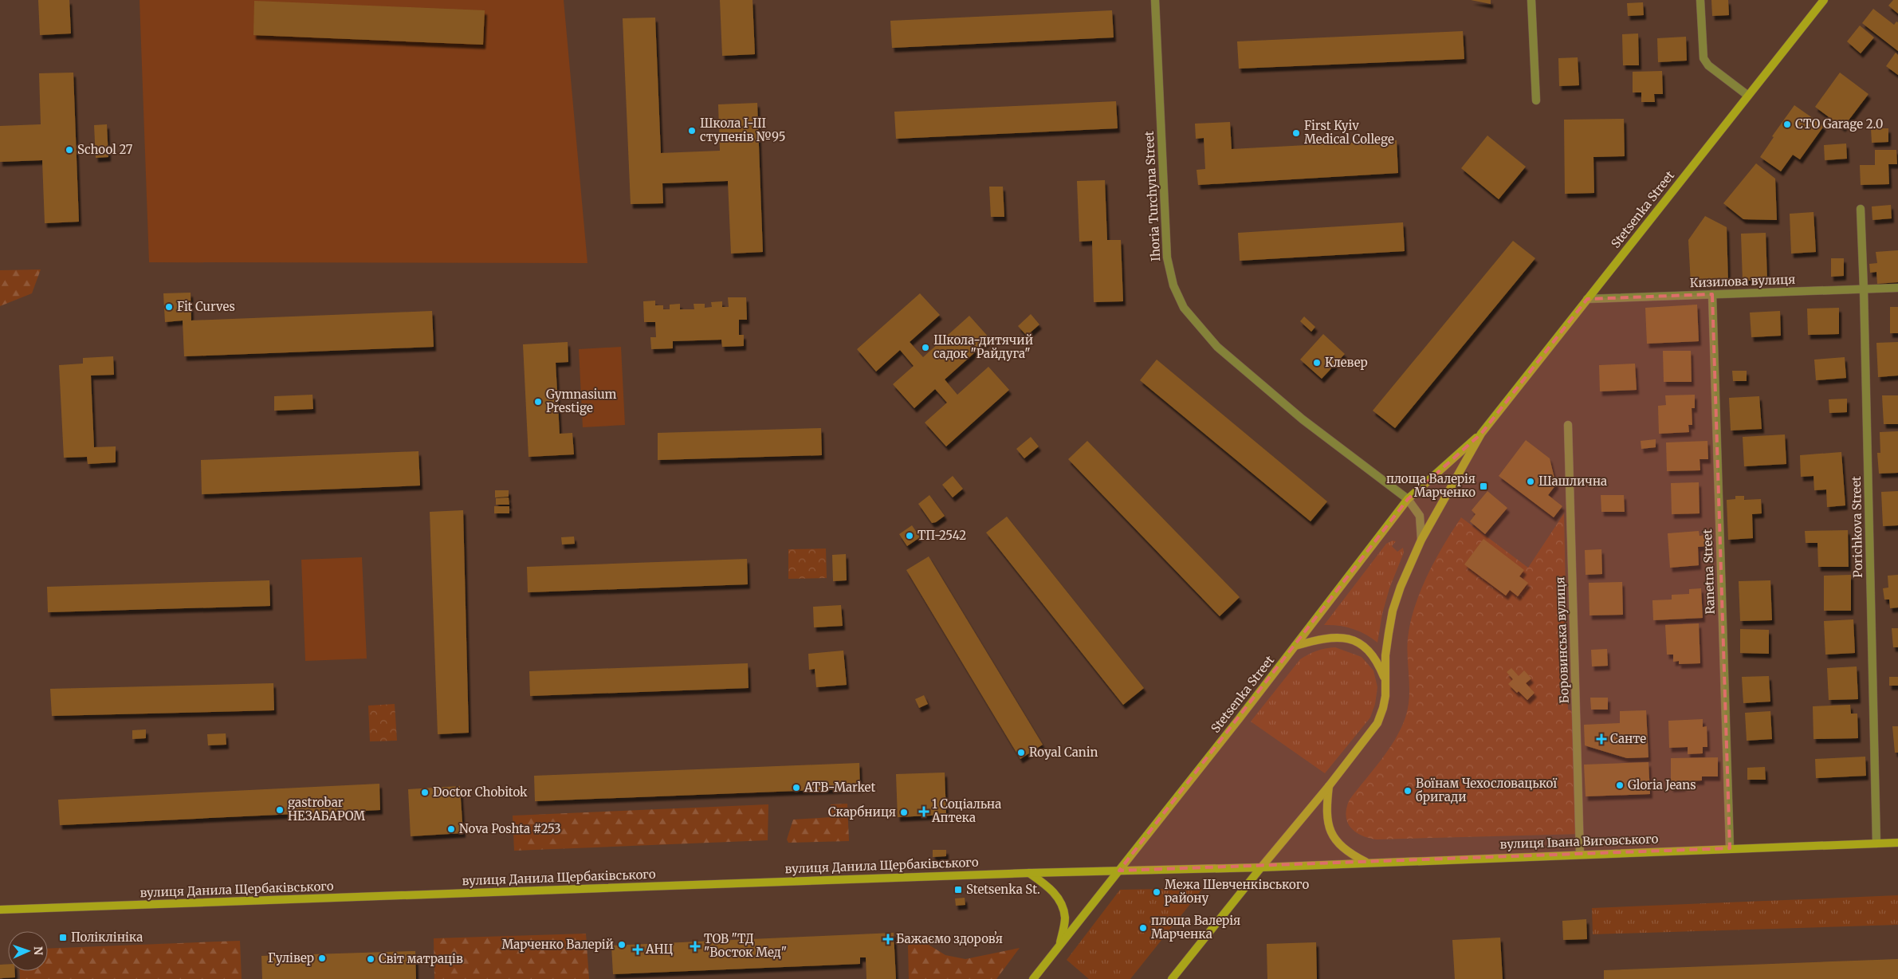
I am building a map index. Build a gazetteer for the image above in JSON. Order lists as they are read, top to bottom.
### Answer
{
  "streets": {
    "main road": ["Stetsenka Street", "вулиця Івана Виговського", "вулиця Данила Щербаківського"],
    "street": [
      "Ihoria Turchyna Street",
      "Кизилова вулиця",
      "Porichkova Street",
      "Ranetna Street",
      "Боровинська вулиця"
    ]
  },
  "crossings": [
    ["Ihoria Turchyna Street", "Stetsenka Street"],
    ["Stetsenka Street", "Кизилова вулиця"],
    ["Stetsenka Street", "вулиця Івана Виговського"],
    ["Stetsenka Street", "вулиця Данила Щербаківського"],
    ["Кизилова вулиця", "Porichkova Street"],
    ["Кизилова вулиця", "Ranetna Street"],
    ["Porichkova Street", "вулиця Івана Виговського"],
    ["Ranetna Street", "вулиця Івана Виговського"],
    ["Боровинська вулиця", "вулиця Івана Виговського"]
  ],
  "places": {
    "other": [
      "СТО Garage 2.0",
      "Школа І-ІІІ ступенів №95",
      "First Kyiv Medical College",
      "School 27",
      "Fit Curves",
      "Школа-дитячий садок \"Райдуга\"",
      "Клевер",
      "Gymnasium Prestige",
      "Шашлична",
      "ТП-2542",
      "Royal Canin",
      "Gloria Jeans",
      "ATB-Market",
      "Воїнам Чехословацької бригади",
      "Doctor Chobitok",
      "gastrobar НЕЗАБАРОМ",
      "Скарбниця",
      "Nova Poshta #253",
      "Межа Шевченківського району",
      "площа Валерія Марченка",
      "Марченко Валерій",
      "Гулівер",
      "Світ матраців"
    ],
    "transit": ["площа Валерія Марченко", "Stetsenka St.", "Поліклініка"],
    "health": [
      "Санте",
      "1 Соціальна Аптека",
      "Бажаємо здоровʼя",
      "ТОВ \"ТД \"Восток Мед\"",
      "АНЦ"
    ]
  },
  "north": "right"
}
